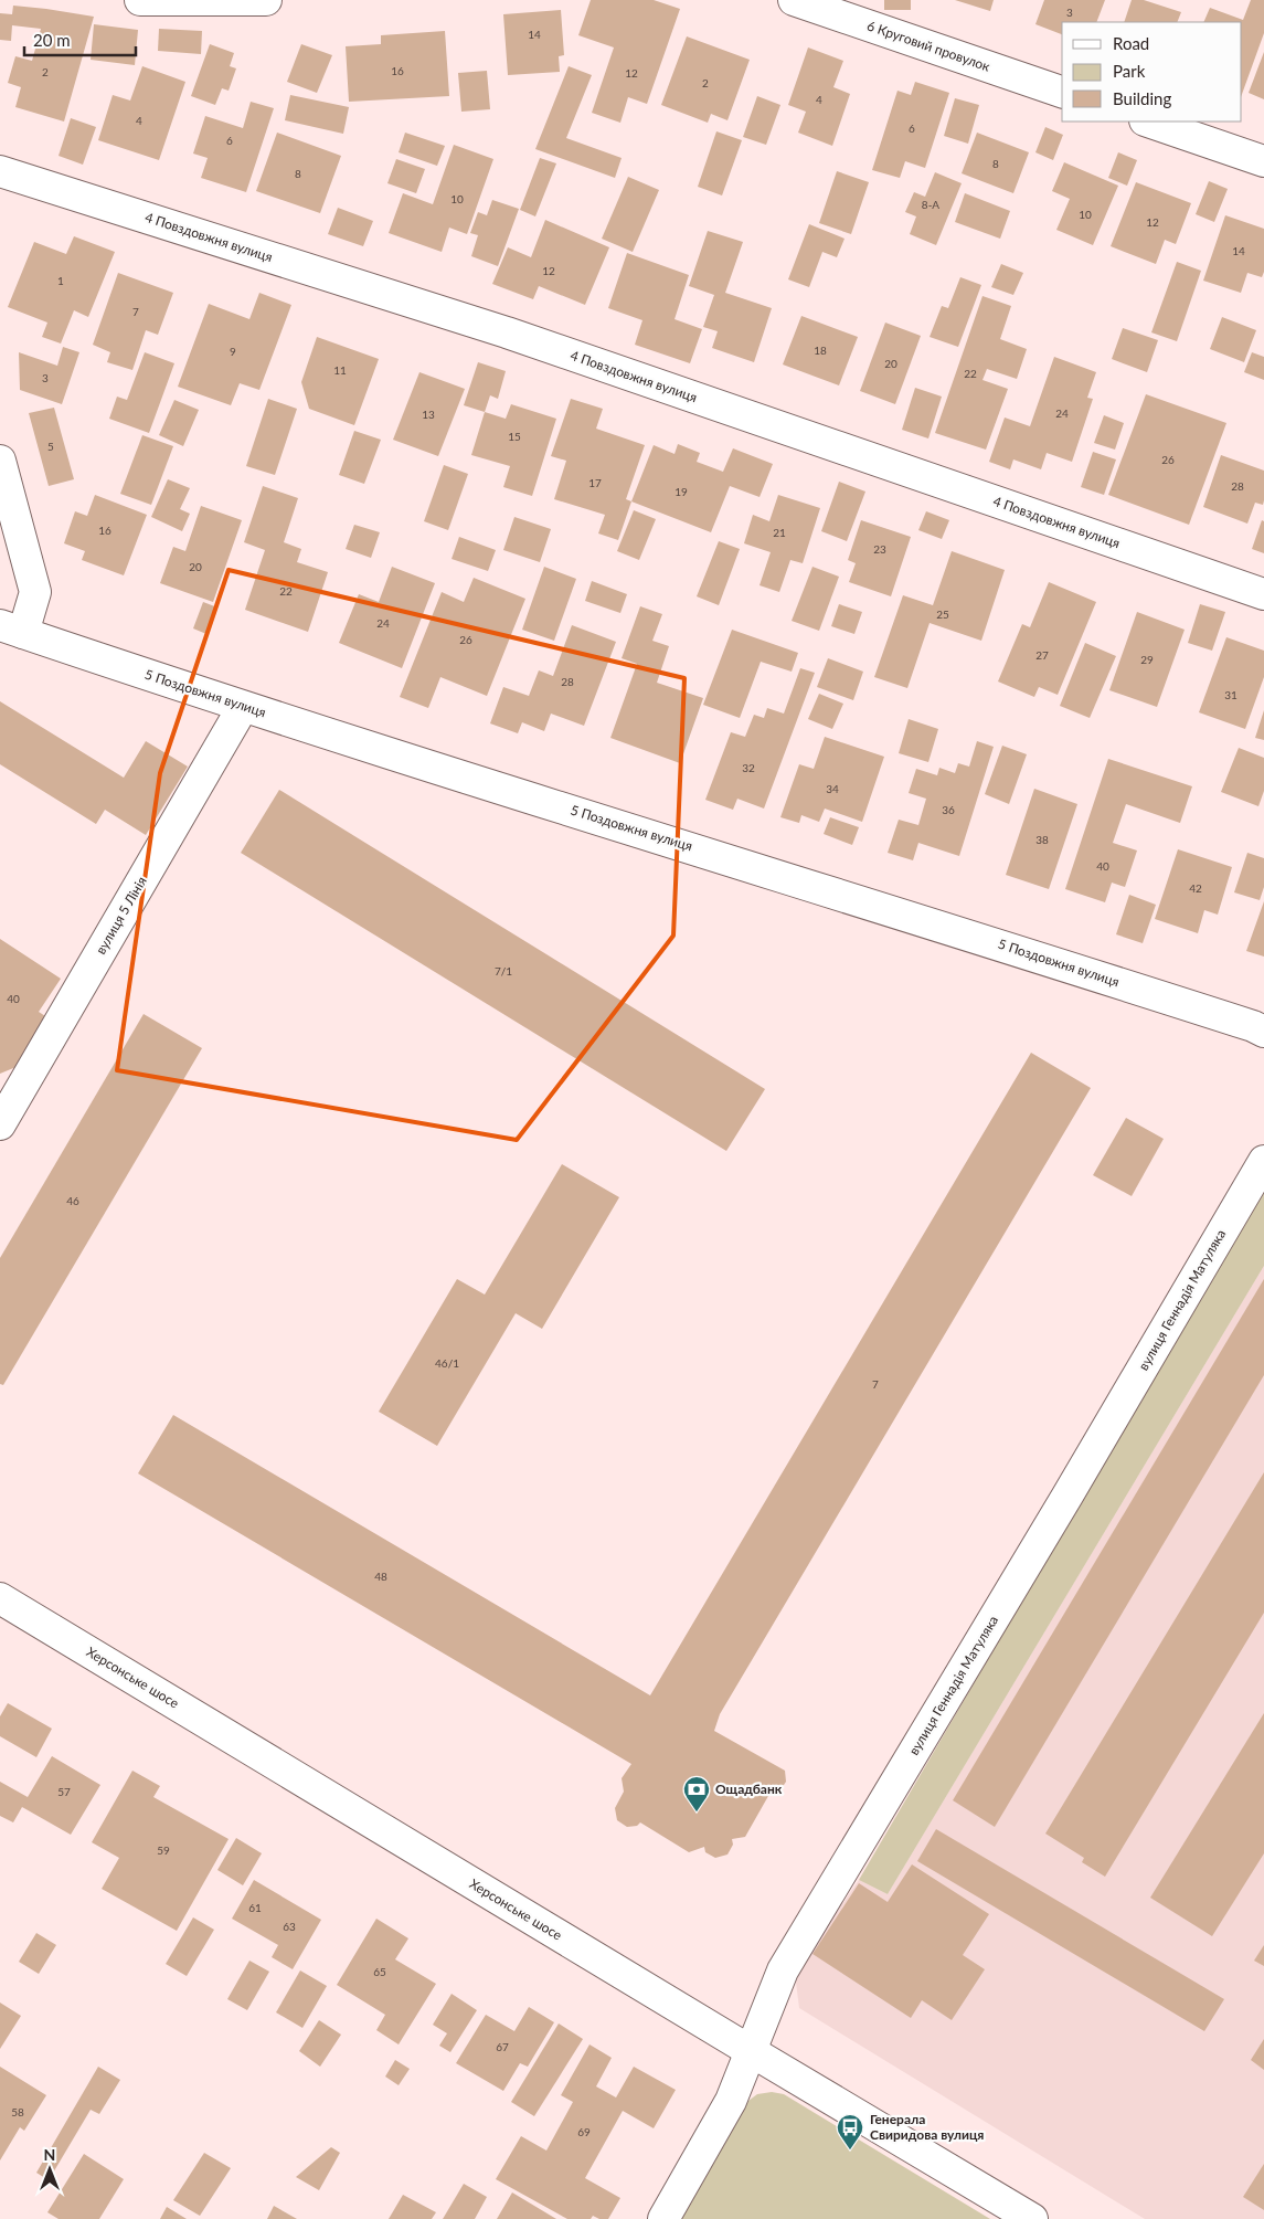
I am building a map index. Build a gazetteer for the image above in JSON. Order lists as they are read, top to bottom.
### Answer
{
  "streets": {
    "street": [
      "6 Круговий провулок",
      "4 Повздовжня вулиця",
      "5 Поздовжня вулиця",
      "вулиця 5 Лінія",
      "вулиця Геннадія Матуляка",
      "Херсонське шосе"
    ]
  },
  "crossings": [
    ["5 Поздовжня вулиця", "вулиця 5 Лінія"],
    ["вулиця Геннадія Матуляка", "Херсонське шосе"]
  ],
  "places": {
    "bank": ["Ощадбанк"],
    "bus stop": ["Генерала Свиридова вулиця"]
  },
  "house_numbers": [
    "3",
    "14",
    "16",
    "2",
    "12",
    "2",
    "4",
    "4",
    "6",
    "6",
    "8",
    "8",
    "10",
    "8-А",
    "10",
    "12",
    "14",
    "12",
    "1",
    "7",
    "18",
    "9",
    "20",
    "11",
    "22",
    "3",
    "24",
    "13",
    "15",
    "5",
    "26",
    "17",
    "28",
    "19",
    "16",
    "21",
    "23",
    "20",
    "22",
    "25",
    "24",
    "26",
    "27",
    "29",
    "28",
    "31",
    "32",
    "34",
    "36",
    "38",
    "40",
    "42",
    "7/1",
    "40",
    "46",
    "46/1",
    "7",
    "48",
    "57",
    "59",
    "61",
    "63",
    "65",
    "67",
    "58",
    "69"
  ],
  "legend": ["Road", "Park", "Building"],
  "scale_bar": "20 m",
  "north": "top"
}
